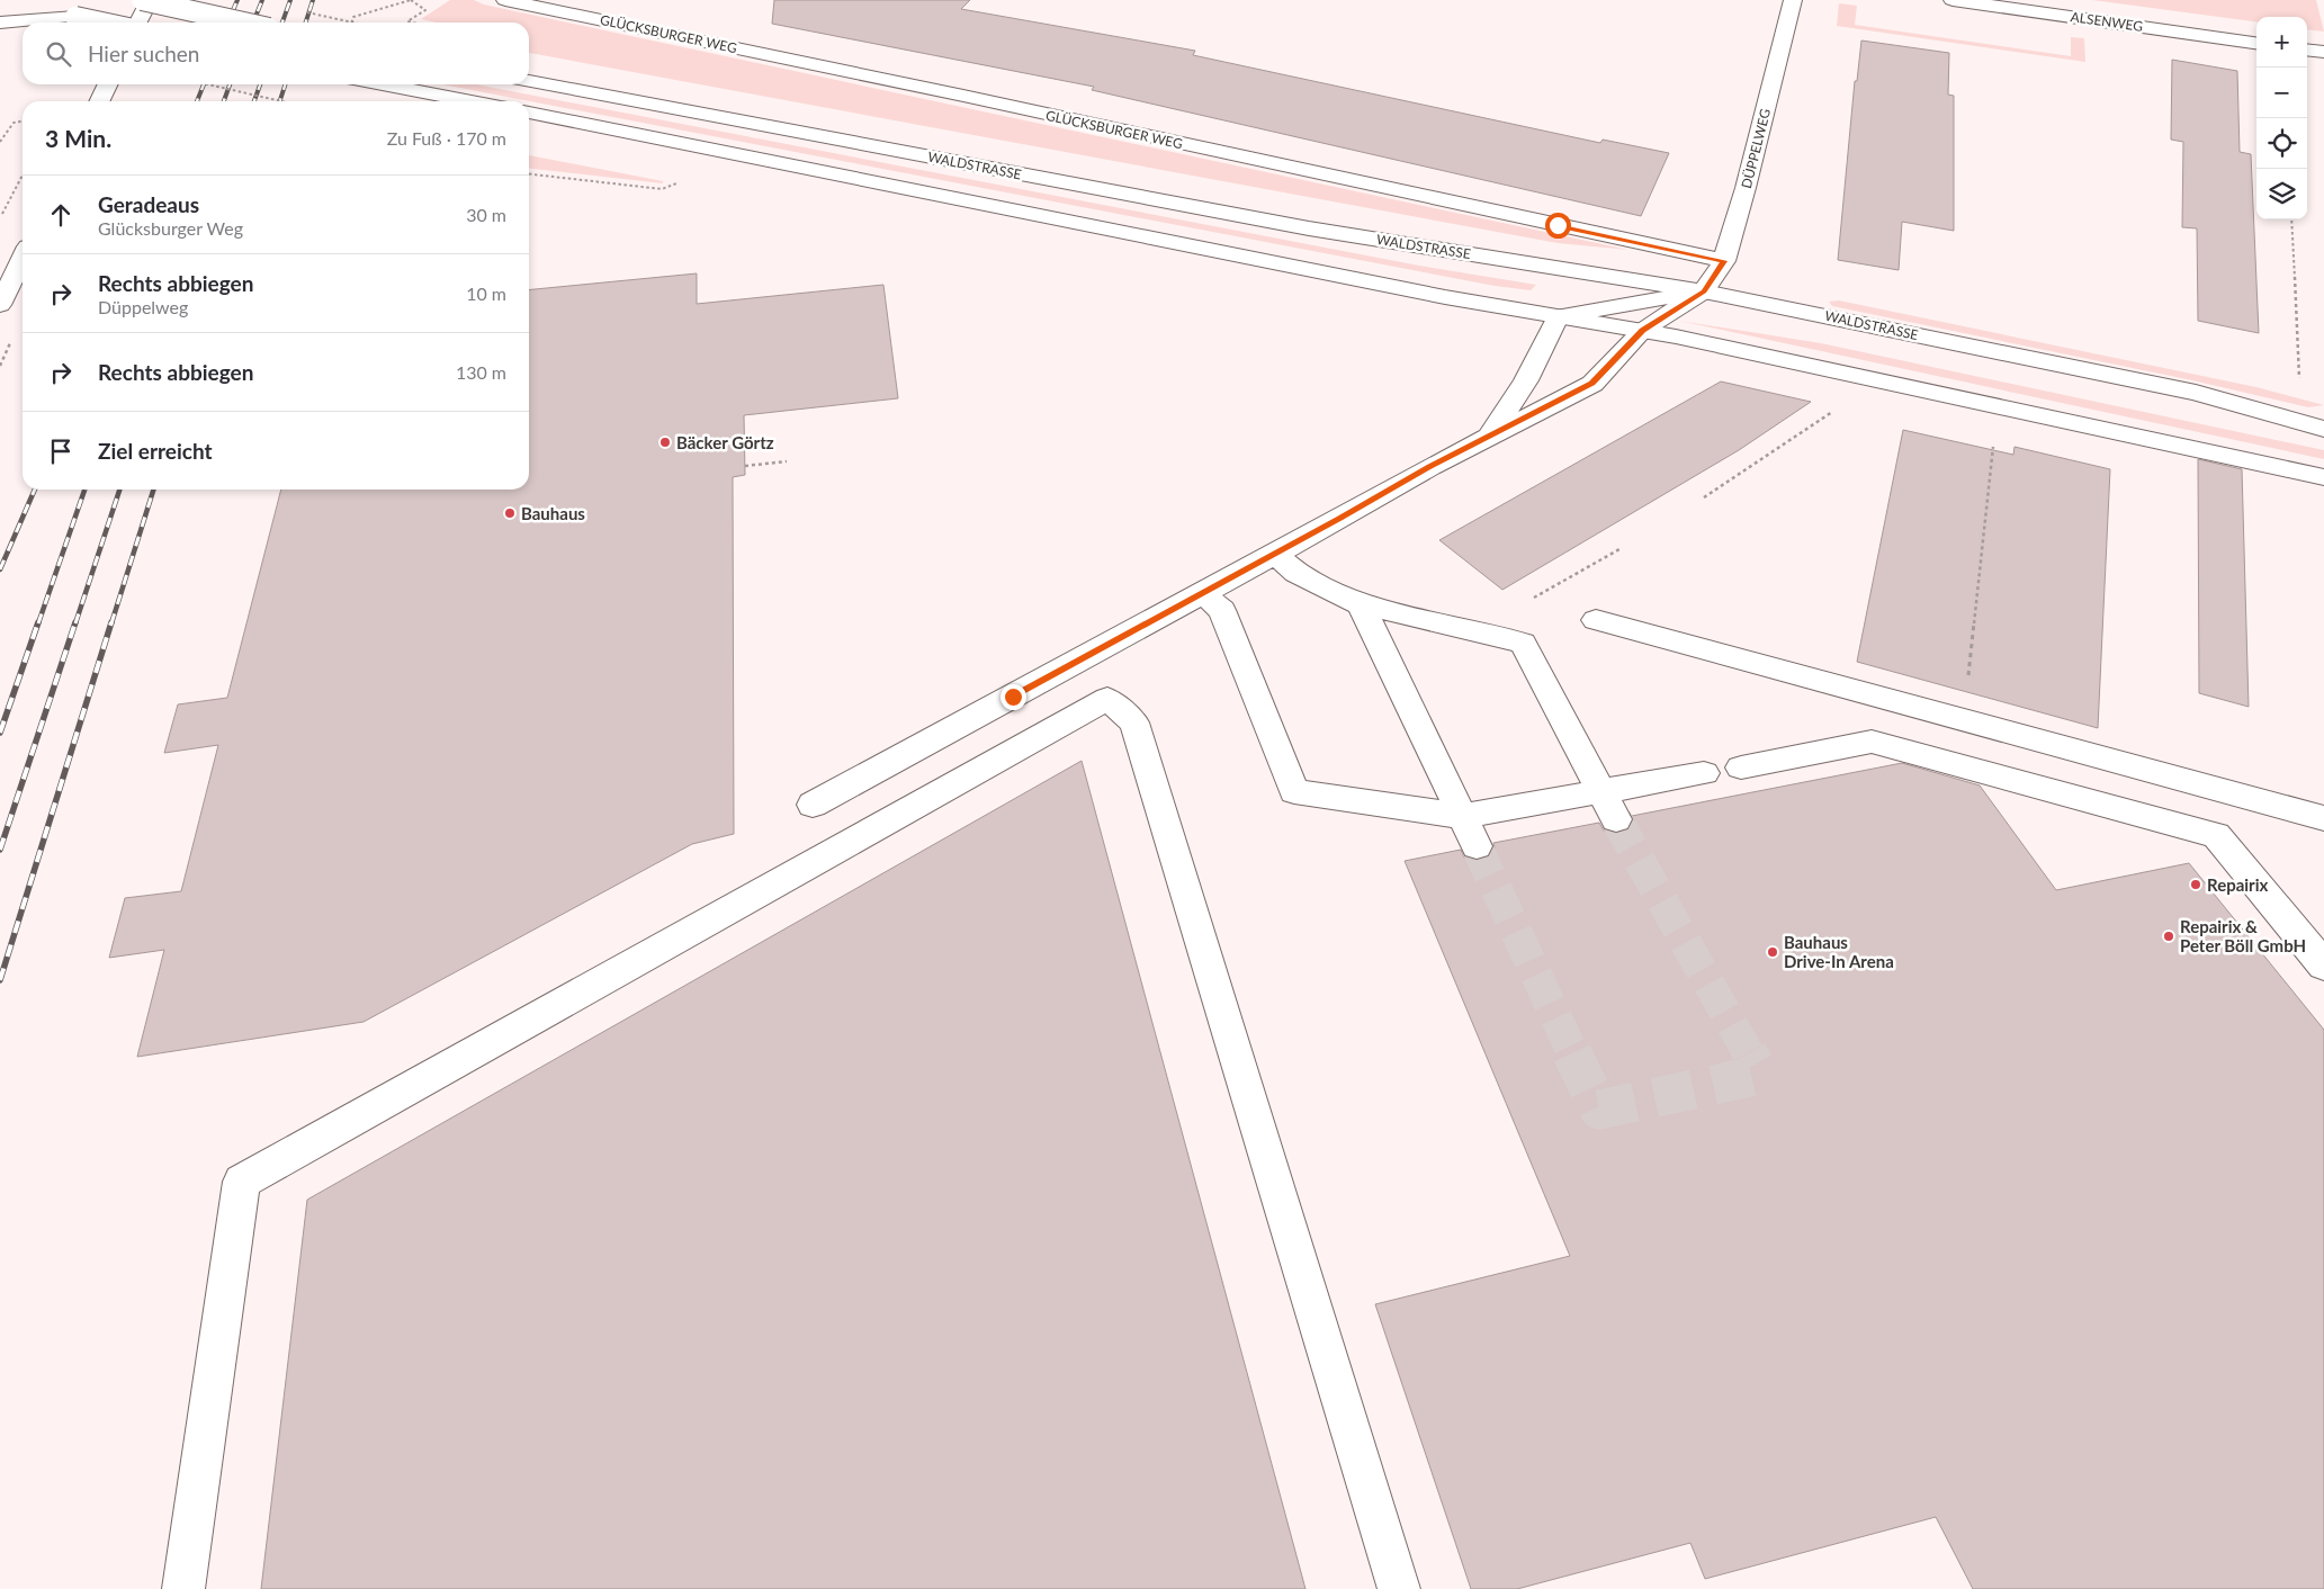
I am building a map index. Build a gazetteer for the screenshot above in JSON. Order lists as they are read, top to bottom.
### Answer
{
  "streets": {
    "main road": [
      "ALSENWEG",
      "GLÜCKSBURGER WEG",
      "DÜPPELWEG",
      "WALDSTRASSE"
    ]
  },
  "crossings": [
    ["GLÜCKSBURGER WEG", "DÜPPELWEG"],
    ["DÜPPELWEG", "WALDSTRASSE"]
  ],
  "places": [
    "Bäcker Görtz",
    "Bauhaus",
    "Repairix",
    "Repairix & Peter Böll GmbH",
    "Bauhaus Drive-In Arena"
  ],
  "page": {
    "map_buttons": ["+", "−"],
    "search": "Hier suchen",
    "heading": ["3 Min.", "Zu Fuß · 170 m"],
    "list": [
      ["Geradeaus", "Glücksburger Weg", "30 m"],
      ["Rechts abbiegen", "Düppelweg", "10 m"],
      ["Rechts abbiegen", "130 m"],
      "Ziel erreicht"
    ]
  }
}
